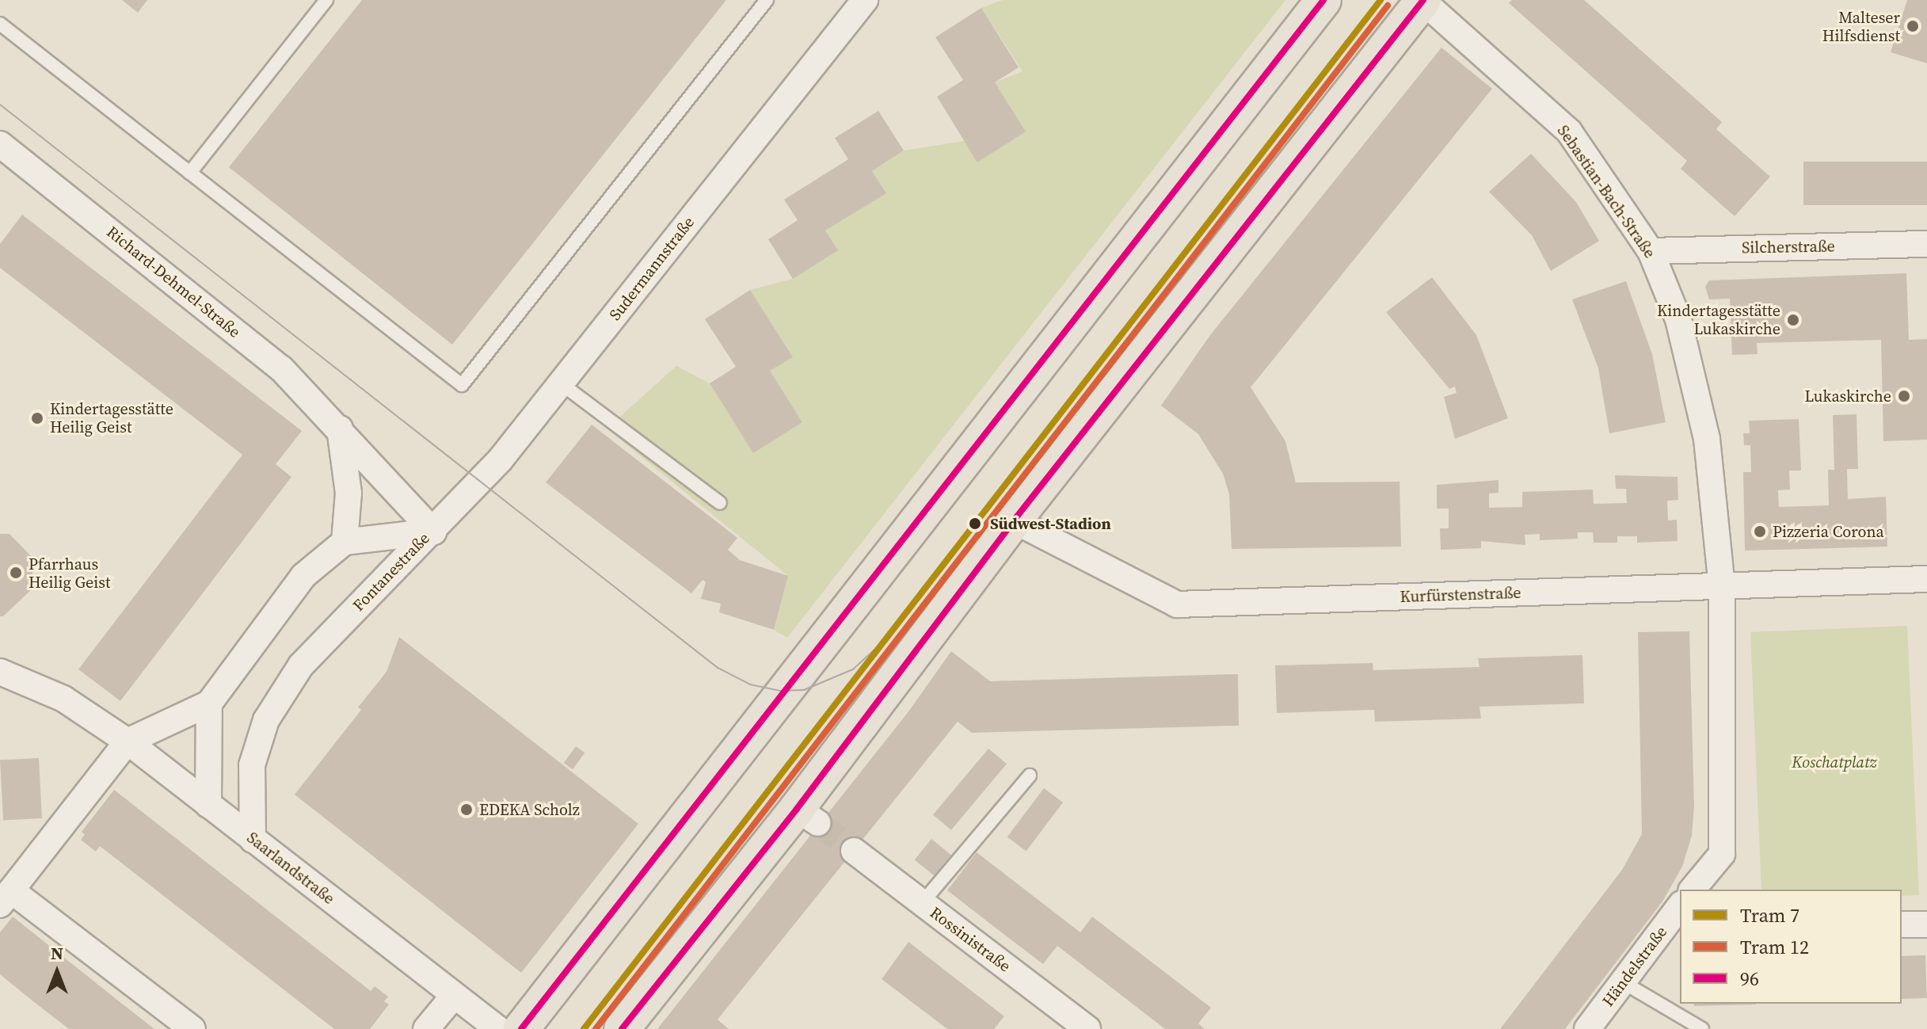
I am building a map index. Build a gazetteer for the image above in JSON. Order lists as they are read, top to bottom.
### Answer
{
  "streets": {
    "street": [
      "Sebastian-Bach-Straße",
      "Silcherstraße",
      "Sudermannstraße",
      "Richard-Dehmel-Straße",
      "Fontanestraße",
      "Kurfürstenstraße",
      "Saarlandstraße",
      "Rossinistraße",
      "Händelstraße"
    ]
  },
  "crossings": [
    ["Sebastian-Bach-Straße", "Silcherstraße"],
    ["Sebastian-Bach-Straße", "Kurfürstenstraße"],
    ["Sudermannstraße", "Richard-Dehmel-Straße"],
    ["Sudermannstraße", "Fontanestraße"],
    ["Richard-Dehmel-Straße", "Fontanestraße"],
    ["Fontanestraße", "Saarlandstraße"]
  ],
  "parks": ["Koschatplatz"],
  "places": [
    "Malteser Hilfsdienst",
    "Kindertagesstätte Lukaskirche",
    "Lukaskirche",
    "Kindertagesstätte Heilig Geist",
    "Südwest-Stadion",
    "Pizzeria Corona",
    "Pfarrhaus Heilig Geist",
    "EDEKA Scholz"
  ],
  "lines": ["tram line 7", "transit line 96", "tram line 12"],
  "legend": ["Tram 7", "Tram 12", "96"],
  "north": "top"
}
